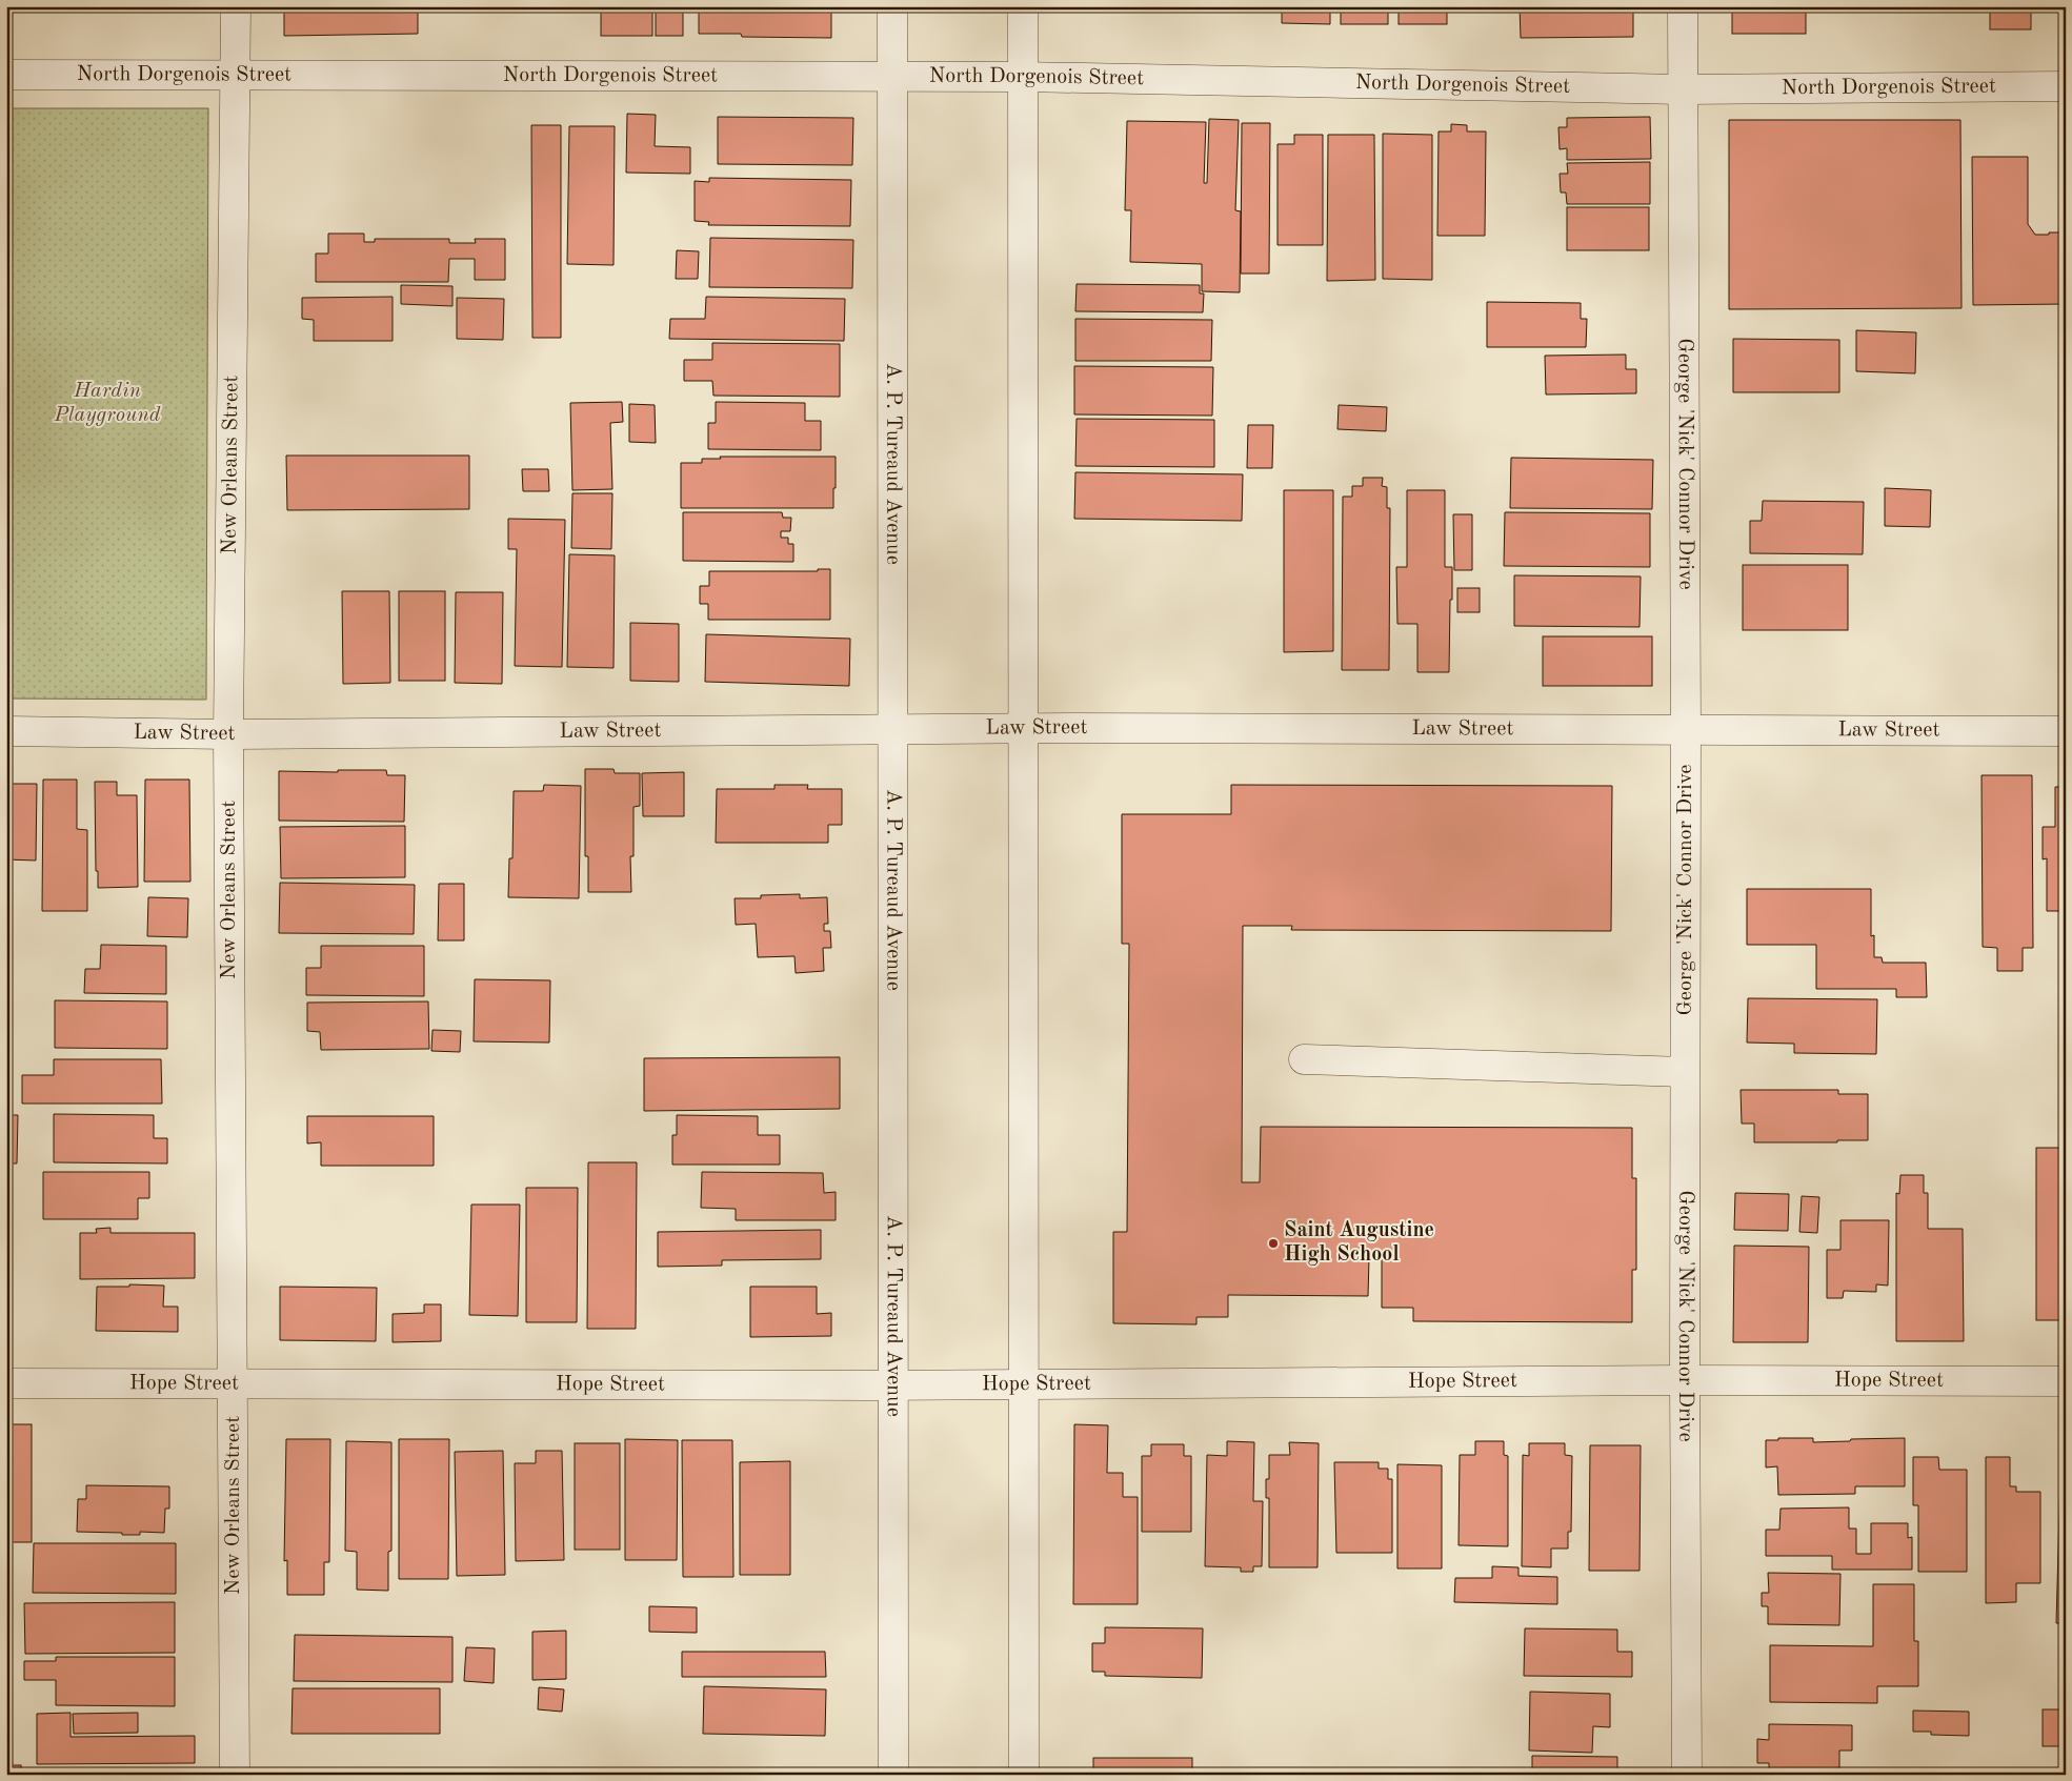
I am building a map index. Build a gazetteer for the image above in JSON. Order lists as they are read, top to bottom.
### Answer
{
  "streets": {
    "street": [
      "North Dorgenois Street",
      "New Orleans Street",
      "A. P. Tureaud Avenue",
      "George 'Nick' Connor Drive",
      "Law Street",
      "Hope Street"
    ]
  },
  "crossings": [
    ["North Dorgenois Street", "New Orleans Street"],
    ["North Dorgenois Street", "A. P. Tureaud Avenue"],
    ["North Dorgenois Street", "George 'Nick' Connor Drive"],
    ["New Orleans Street", "Law Street"],
    ["New Orleans Street", "Hope Street"],
    ["A. P. Tureaud Avenue", "Law Street"],
    ["A. P. Tureaud Avenue", "Hope Street"],
    ["George 'Nick' Connor Drive", "Law Street"],
    ["George 'Nick' Connor Drive", "Hope Street"]
  ],
  "parks": ["Hardin Playground"],
  "places": ["Saint Augustine High School"]
}
